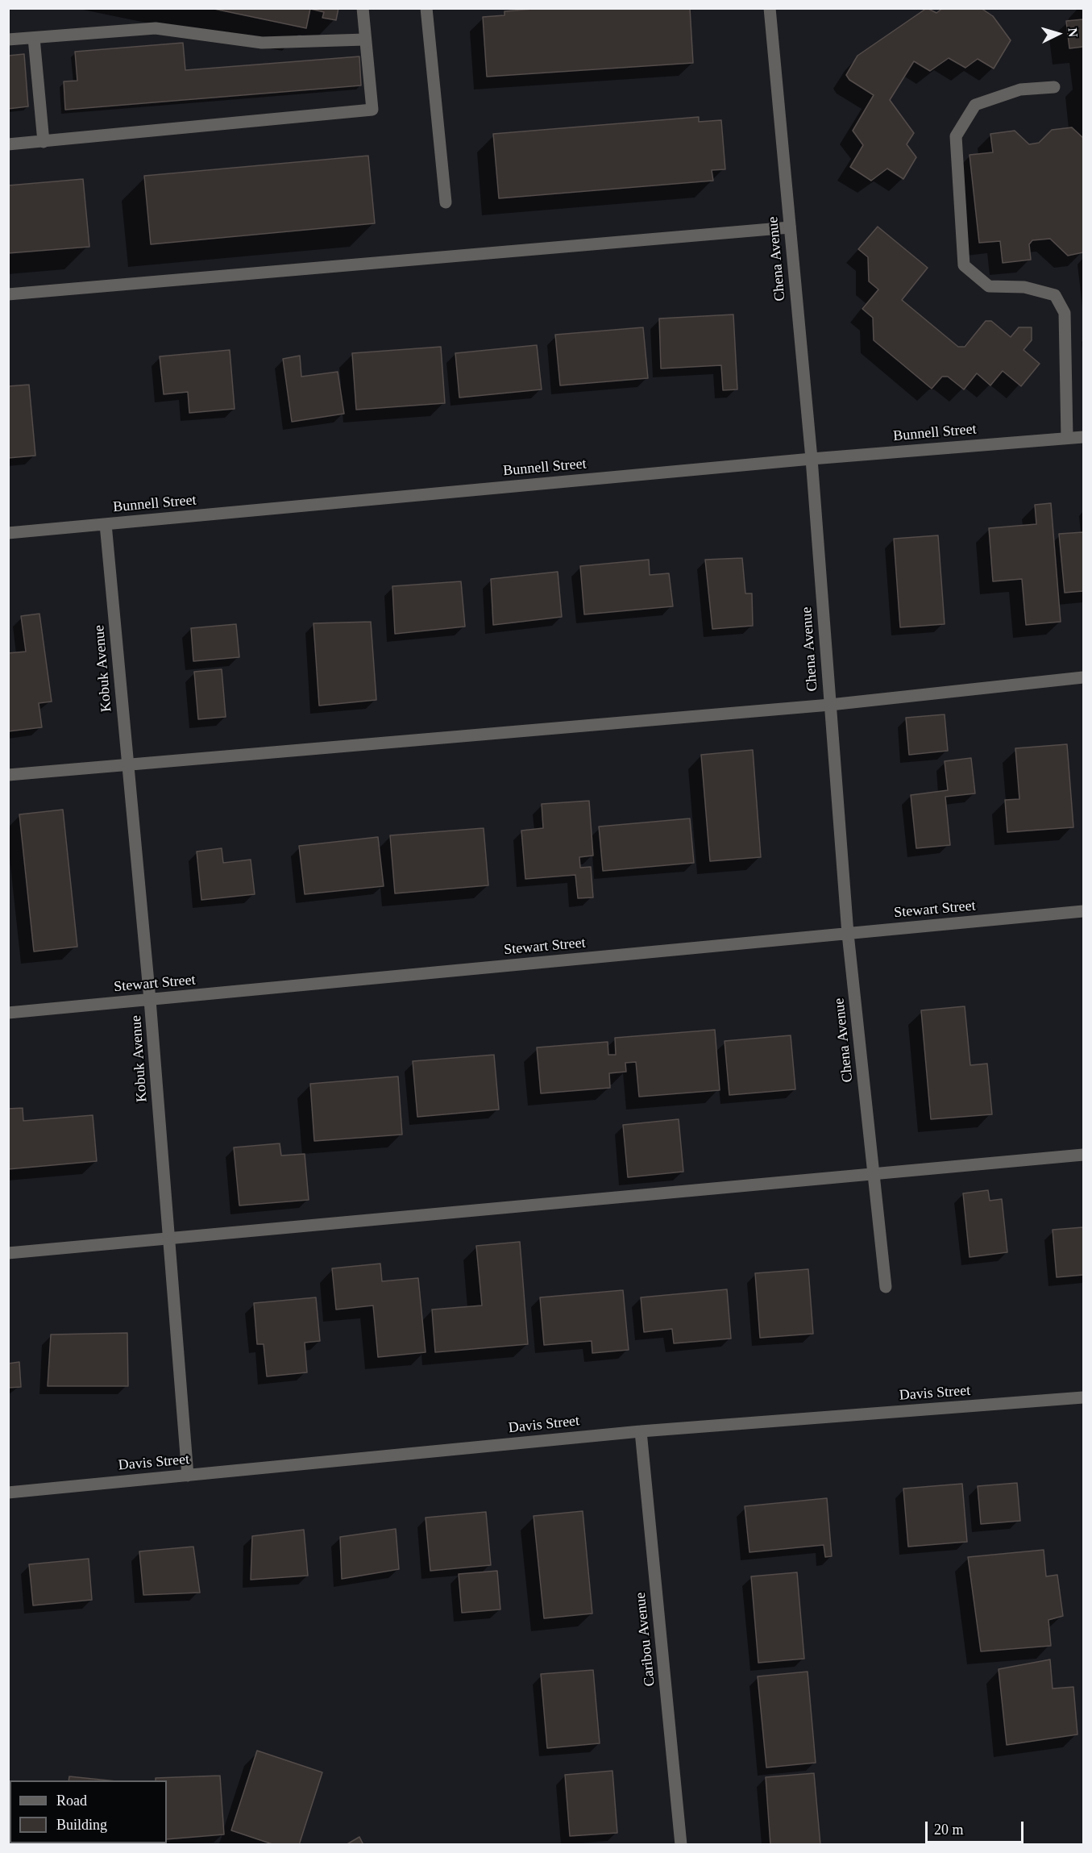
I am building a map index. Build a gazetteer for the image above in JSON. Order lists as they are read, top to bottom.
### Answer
{
  "streets": {
    "street": [
      "Chena Avenue",
      "Bunnell Street",
      "Kobuk Avenue",
      "Stewart Street",
      "Davis Street",
      "Caribou Avenue"
    ]
  },
  "crossings": [
    ["Chena Avenue", "Bunnell Street"],
    ["Chena Avenue", "Stewart Street"],
    ["Bunnell Street", "Kobuk Avenue"],
    ["Kobuk Avenue", "Stewart Street"],
    ["Kobuk Avenue", "Davis Street"],
    ["Davis Street", "Caribou Avenue"]
  ],
  "legend": ["Road", "Building"],
  "scale_bar": "20 m",
  "north": "right"
}
